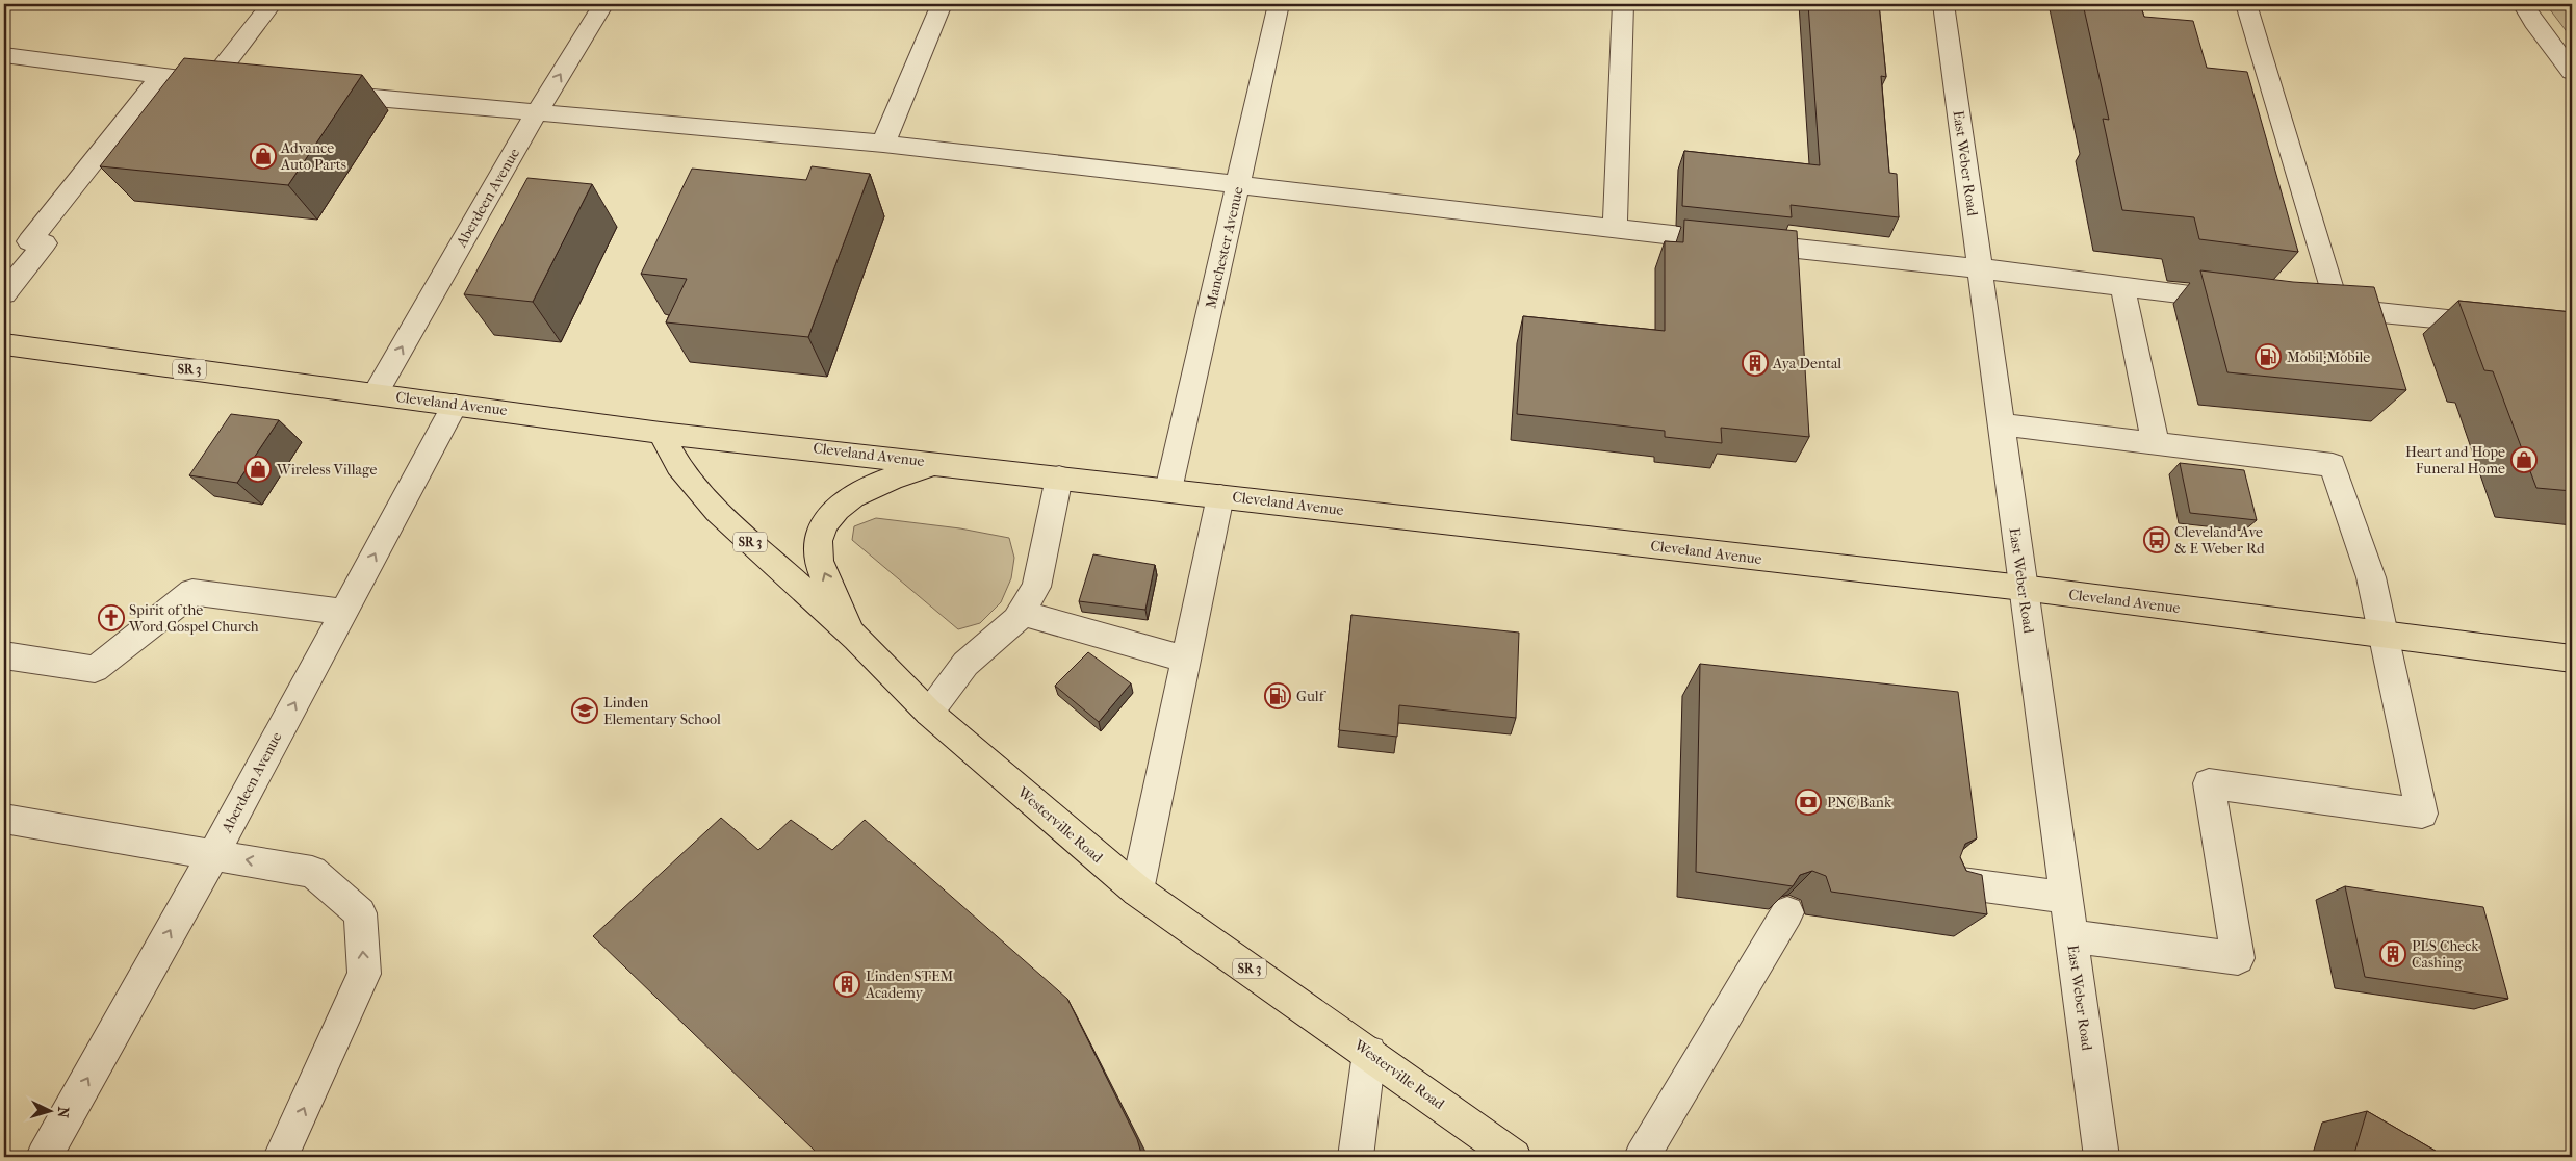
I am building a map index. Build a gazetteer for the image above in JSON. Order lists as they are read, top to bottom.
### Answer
{
  "streets": {
    "main road": ["SR 3", "Cleveland Avenue", "Westerville Road"],
    "street": ["East Weber Road", "Aberdeen Avenue", "Manchester Avenue"]
  },
  "crossings": [
    ["East Weber Road", "Cleveland Avenue"],
    ["Aberdeen Avenue", "Cleveland Avenue"],
    ["Manchester Avenue", "Cleveland Avenue"],
    ["Cleveland Avenue", "Westerville Road"]
  ],
  "one_way": ["Aberdeen Avenue"],
  "places": {
    "shop": ["Advance Auto Parts", "Heart and Hope Funeral Home", "Wireless Village"],
    "fuel station": ["Mobil;Mobile", "Gulf"],
    "building": ["Aya Dental", "PLS Check Cashing", "Linden STEM Academy"],
    "bus stop": ["Cleveland Ave & E Weber Rd"],
    "church": ["Spirit of the Word Gospel Church"],
    "school or university": ["Linden Elementary School"],
    "bank": ["PNC Bank"]
  },
  "north": "right"
}
